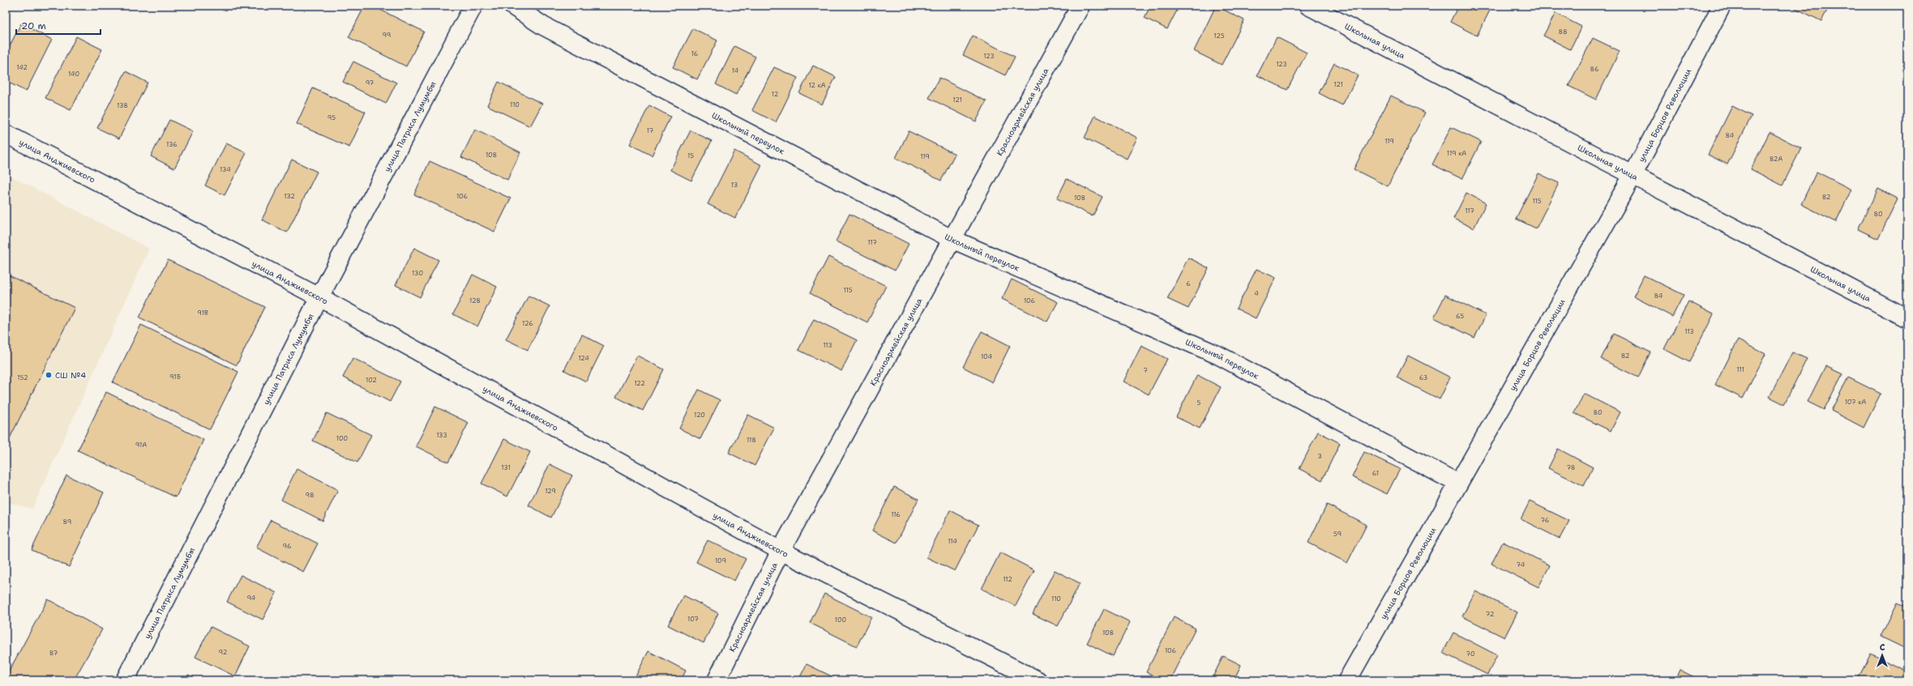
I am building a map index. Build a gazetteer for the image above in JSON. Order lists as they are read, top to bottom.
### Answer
{
  "streets": {
    "street": [
      "Школьная улица",
      "Красноармейская улица",
      "улица Борцов Революции",
      "улица Патриса Лумумбы",
      "Школьный переулок",
      "улица Анджиевского"
    ]
  },
  "crossings": [
    ["Школьная улица", "улица Борцов Революции"],
    ["Красноармейская улица", "Школьный переулок"],
    ["Красноармейская улица", "улица Анджиевского"],
    ["улица Борцов Революции", "Школьный переулок"],
    ["улица Патриса Лумумбы", "улица Анджиевского"]
  ],
  "places": ["СШ №4"],
  "house_numbers": [
    "88",
    "99",
    "125",
    "16",
    "123",
    "123",
    "142",
    "86",
    "14",
    "140",
    "97",
    "121",
    "12 кА",
    "12",
    "121",
    "110",
    "138",
    "95",
    "17",
    "84",
    "119",
    "136",
    "119 кА",
    "108",
    "15",
    "119",
    "82А",
    "134",
    "13",
    "132",
    "106",
    "82",
    "108",
    "115",
    "117",
    "80",
    "117",
    "130",
    "6",
    "115",
    "4",
    "84",
    "128",
    "106",
    "91В",
    "65",
    "126",
    "113",
    "113",
    "82",
    "104",
    "124",
    "111",
    "7",
    "91Б",
    "152",
    "63",
    "102",
    "122",
    "107 кА",
    "5",
    "80",
    "120",
    "133",
    "100",
    "118",
    "91А",
    "3",
    "131",
    "78",
    "61",
    "129",
    "98",
    "116",
    "76",
    "89",
    "59",
    "114",
    "96",
    "109",
    "74",
    "112",
    "94",
    "110",
    "72",
    "107",
    "100",
    "108",
    "106",
    "92",
    "87",
    "70"
  ],
  "scale_bar": "20 m",
  "north": "top"
}
